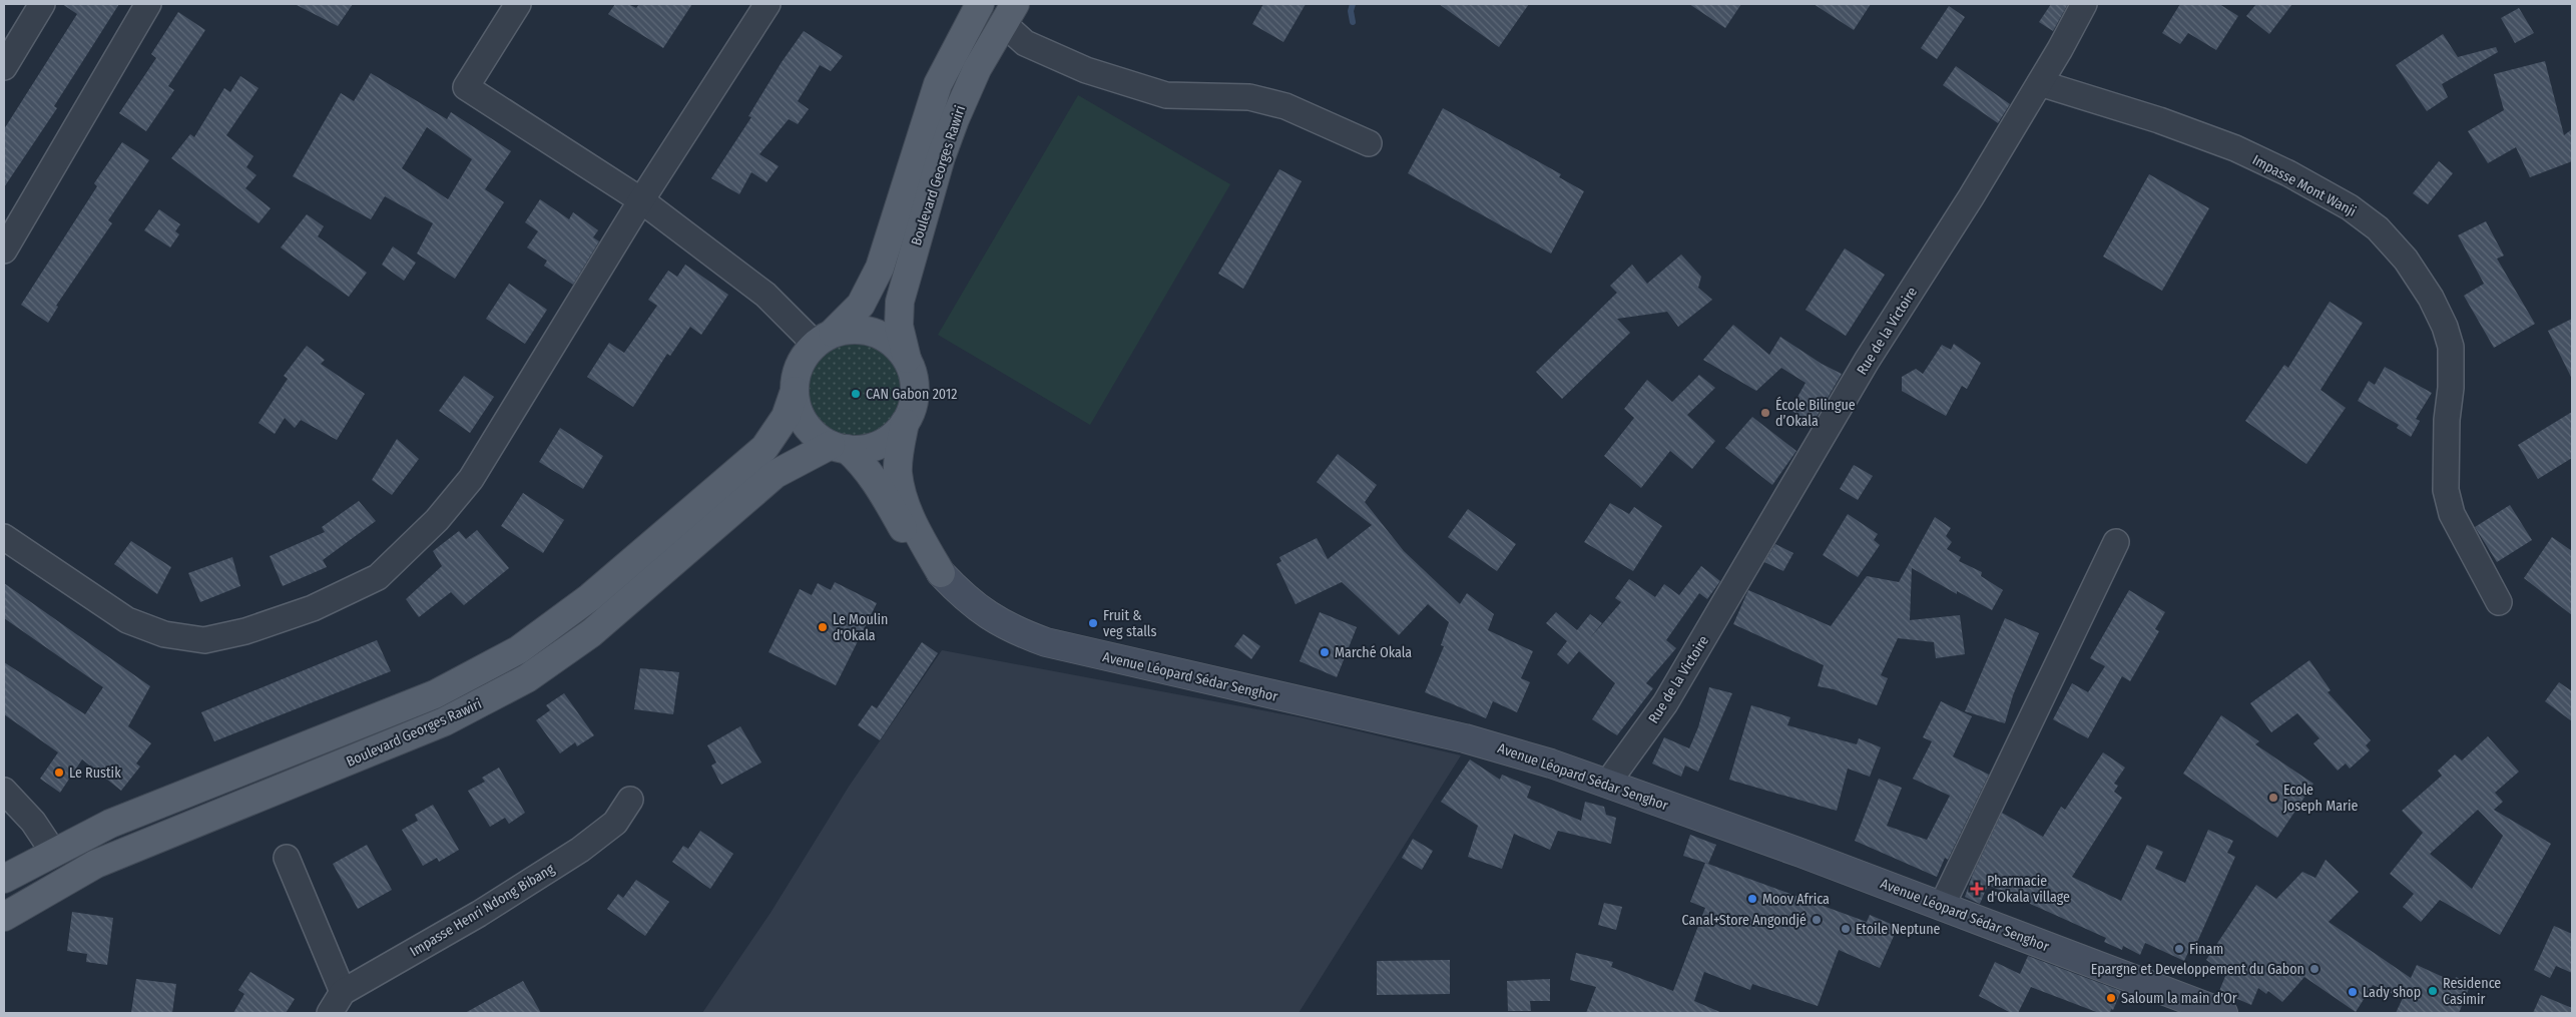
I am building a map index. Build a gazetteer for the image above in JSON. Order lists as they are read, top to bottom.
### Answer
{
  "streets": {
    "main road": ["Boulevard Georges Rawiri"],
    "street": [
      "Impasse Mont Wanji",
      "Rue de la Victoire",
      "Avenue Léopard Sédar Senghor",
      "Impasse Henri Ndong Bibang"
    ]
  },
  "crossings": [
    ["Impasse Mont Wanji", "Rue de la Victoire"],
    ["Rue de la Victoire", "Avenue Léopard Sédar Senghor"]
  ],
  "places": {
    "other": [
      "CAN Gabon 2012",
      "École Bilingue d’Okala",
      "Fruit & veg stalls",
      "Le Moulin d'Okala",
      "Marché Okala",
      "Le Rustik",
      "Ecole Joseph Marie",
      "Moov Africa",
      "Canal+Store Angondjé",
      "Etoile Neptune",
      "Finam",
      "Epargne et Developpement du Gabon",
      "Residence Casimir",
      "Lady shop",
      "Saloum la main d'Or"
    ],
    "health": ["Pharmacie d'Okala village"]
  }
}
